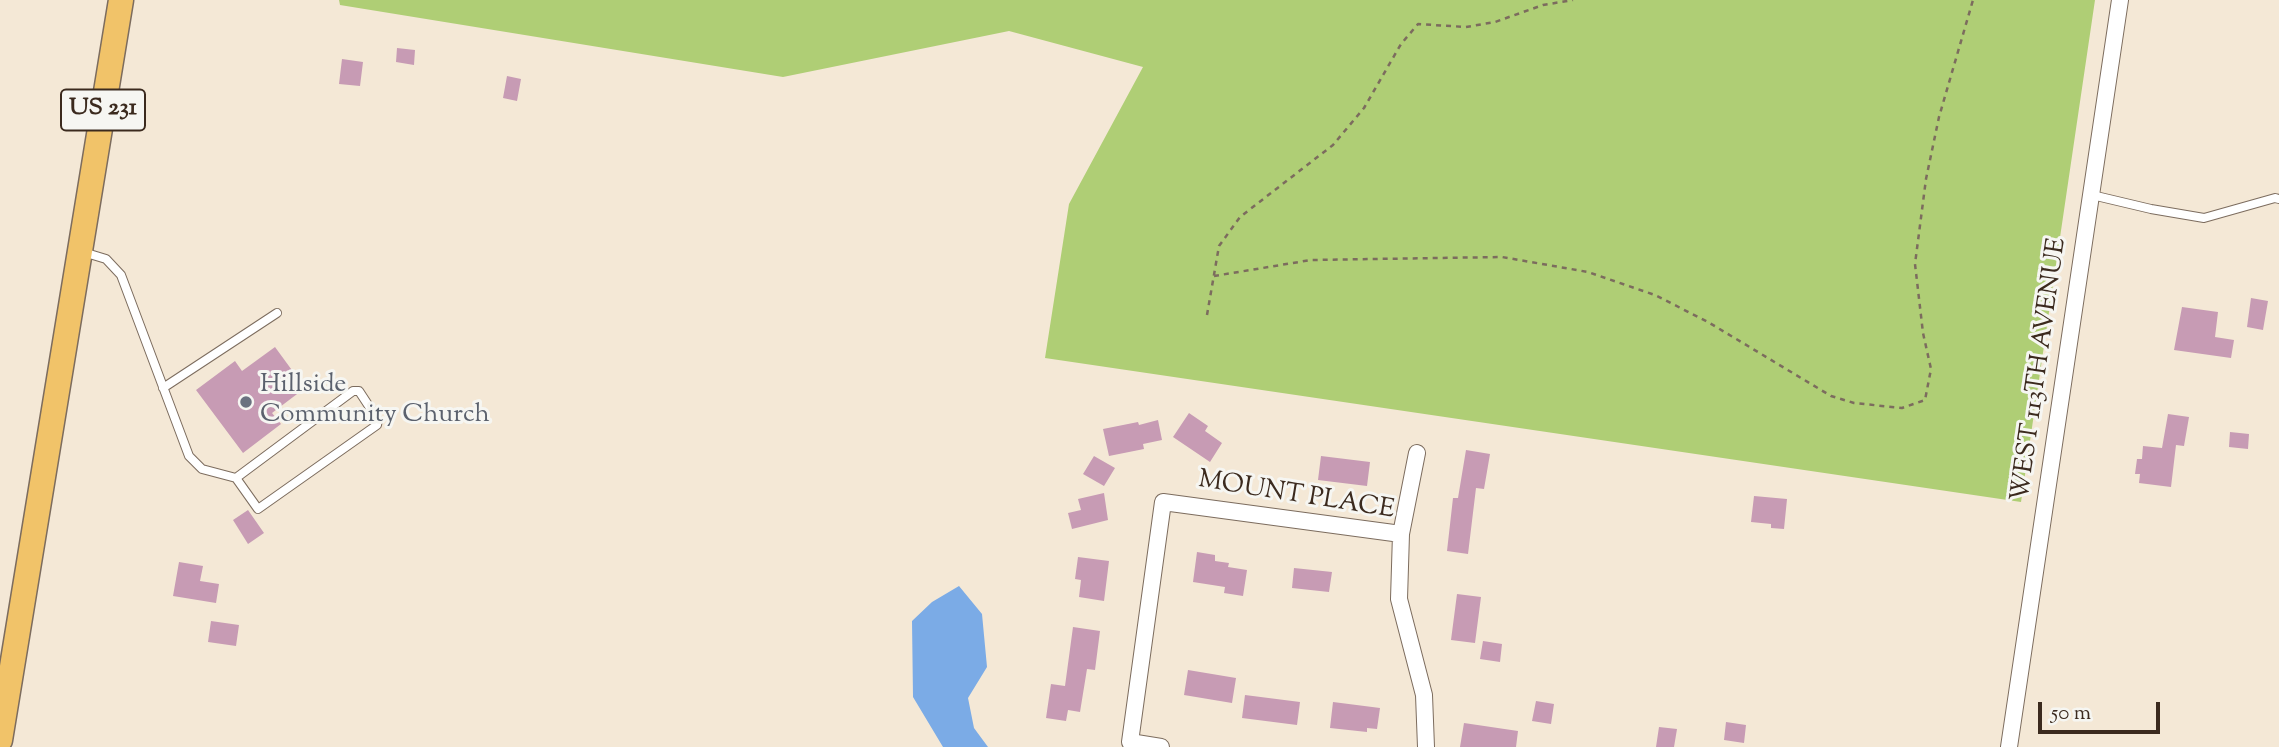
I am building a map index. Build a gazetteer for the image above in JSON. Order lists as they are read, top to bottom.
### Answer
{
  "streets": {
    "main road": ["US 231"],
    "street": ["WEST 113TH AVENUE", "MOUNT PLACE"]
  },
  "places": ["Hillside Community Church"],
  "scale_bar": "50 m"
}
